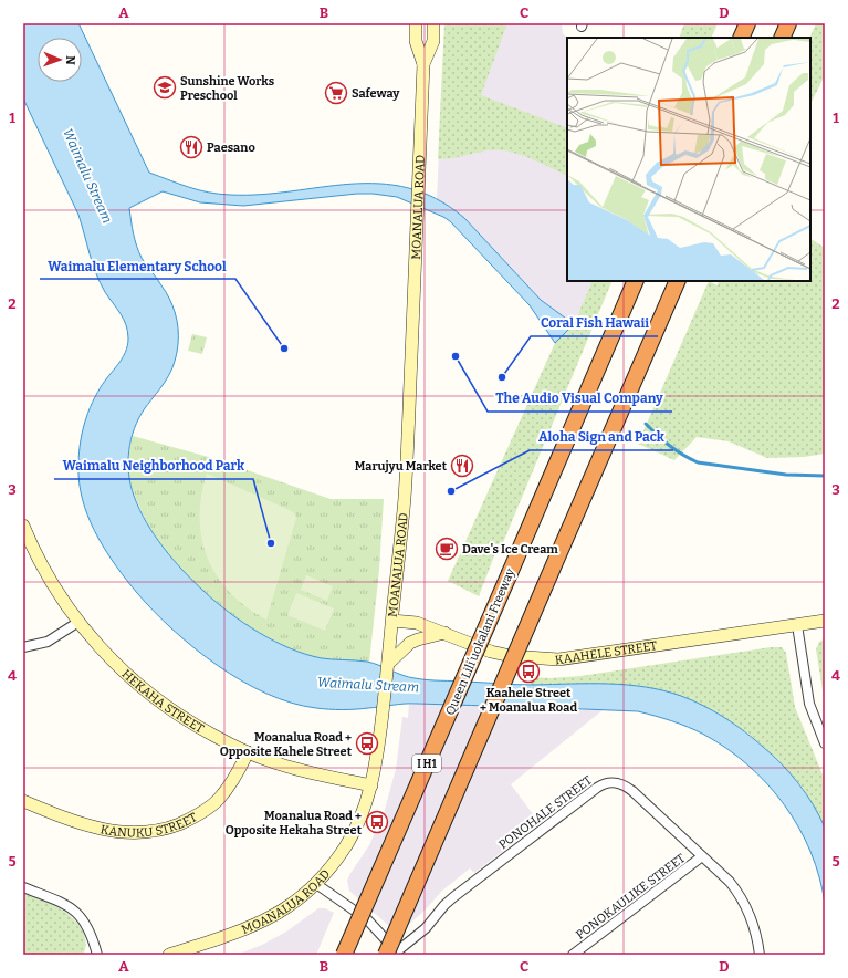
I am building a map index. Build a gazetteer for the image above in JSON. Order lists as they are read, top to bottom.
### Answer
{
  "streets": {
    "highway": ["Queen Liliʻuokalani Freeway", "I H1"],
    "street": [
      "MOANALUA ROAD",
      "KAAHELE STREET",
      "HEKAHA STREET",
      "PONOHALE STREET",
      "KANUKU STREET",
      "PONOKAULIKE STREET"
    ]
  },
  "crossings": [
    ["MOANALUA ROAD", "KAAHELE STREET"],
    ["MOANALUA ROAD", "HEKAHA STREET"],
    ["HEKAHA STREET", "KANUKU STREET"],
    ["PONOHALE STREET", "PONOKAULIKE STREET"]
  ],
  "water": ["Waimalu Stream"],
  "places": {
    "school or university": ["Sunshine Works Preschool"],
    "supermarket": ["Safeway"],
    "restaurant": ["Paesano", "Marujyu Market"],
    "other": [
      "Waimalu Elementary School",
      "The Audio Visual Company",
      "Coral Fish Hawaii",
      "Aloha Sign and Pack",
      "Waimalu Neighborhood Park"
    ],
    "cafe": ["Dave's Ice Cream"],
    "bus stop": ["Kaahele Street + Moanalua Road", "Moanalua Road + Opposite Kahele Street", "Moanalua Road + Opposite Hekaha Street"]
  },
  "north": "right",
  "grid": {
    "columns": [
      "A",
      "B",
      "C",
      "D"
    ],
    "rows": [
      "1",
      "2",
      "3",
      "4",
      "5"
    ]
  }
}
